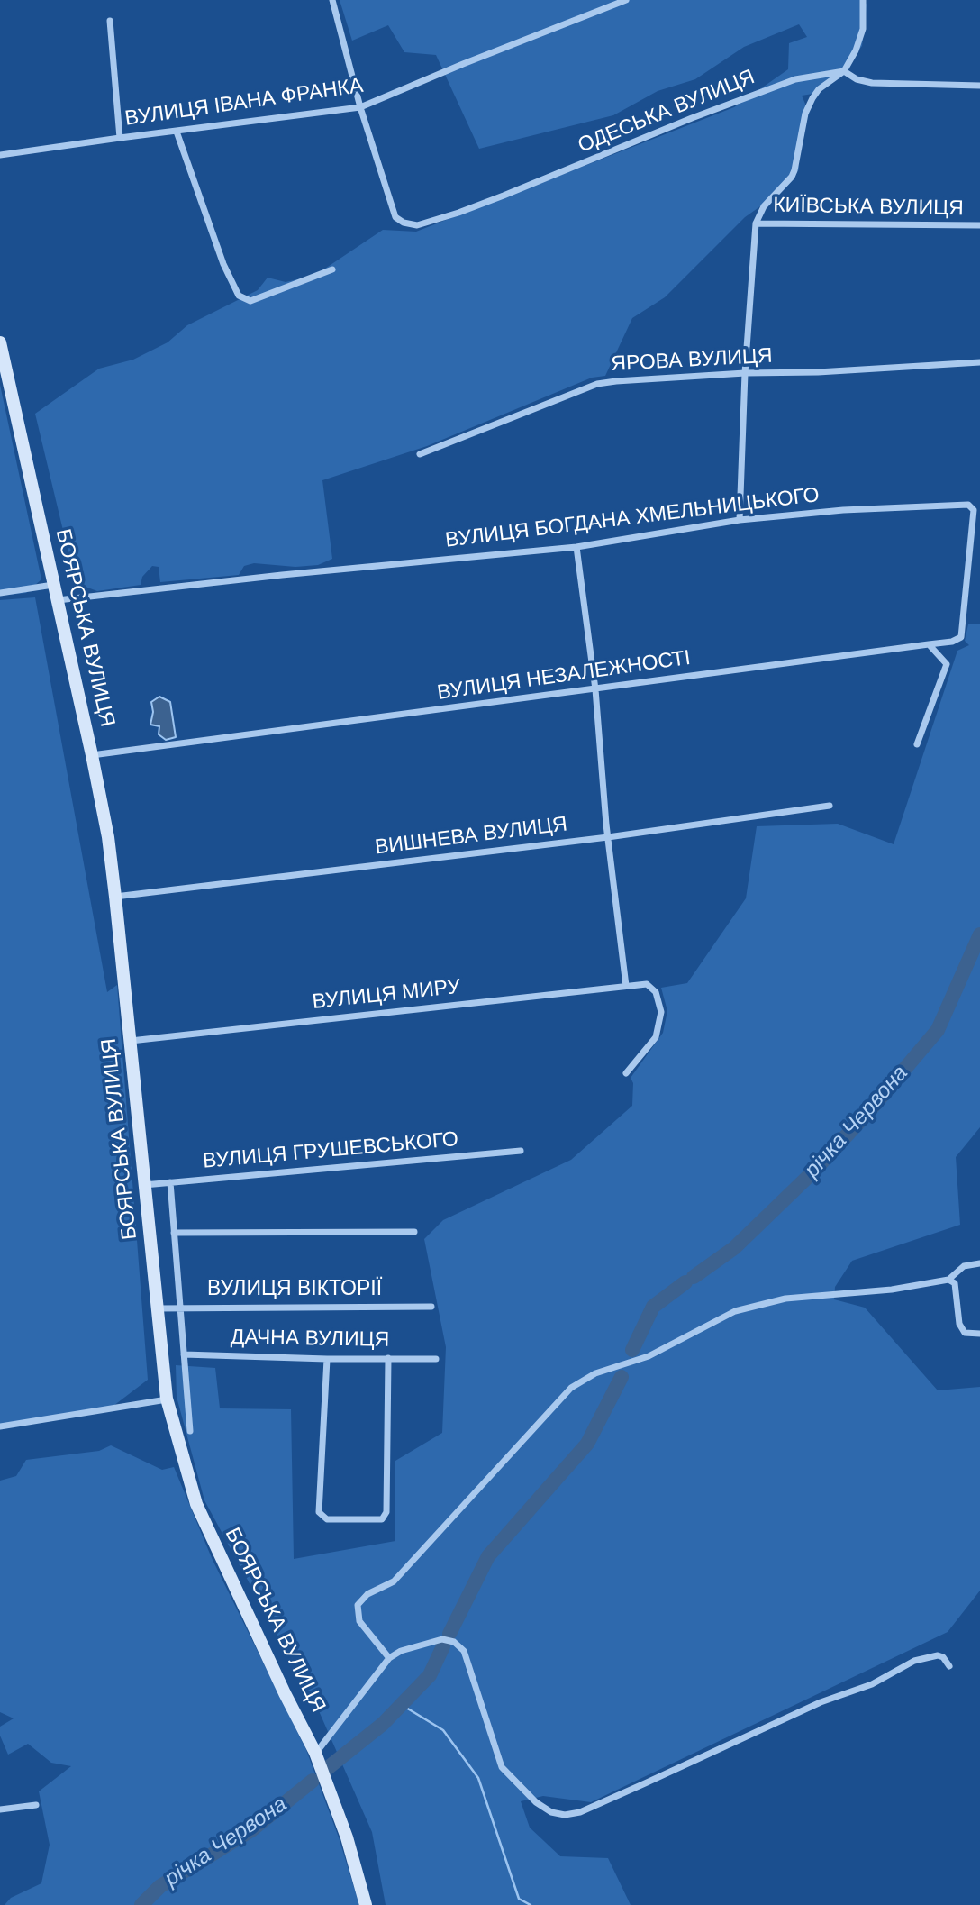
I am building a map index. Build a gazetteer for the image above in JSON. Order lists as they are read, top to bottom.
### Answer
{
  "streets": {
    "street": [
      "ВУЛИЦЯ ІВАНА ФРАНКА",
      "ОДЕСЬКА ВУЛИЦЯ",
      "КИЇВСЬКА ВУЛИЦЯ",
      "ЯРОВА ВУЛИЦЯ",
      "ВУЛИЦЯ БОГДАНА ХМЕЛЬНИЦЬКОГО",
      "БОЯРСЬКА ВУЛИЦЯ",
      "ВУЛИЦЯ НЕЗАЛЕЖНОСТІ",
      "ВИШНЕВА ВУЛИЦЯ",
      "ВУЛИЦЯ МИРУ",
      "ВУЛИЦЯ ГРУШЕВСЬКОГО",
      "ВУЛИЦЯ ВІКТОРІЇ",
      "ДАЧНА ВУЛИЦЯ"
    ]
  },
  "crossings": [
    ["ВУЛИЦЯ ІВАНА ФРАНКА", "ОДЕСЬКА ВУЛИЦЯ"],
    ["ВУЛИЦЯ БОГДАНА ХМЕЛЬНИЦЬКОГО", "БОЯРСЬКА ВУЛИЦЯ"],
    ["ВУЛИЦЯ БОГДАНА ХМЕЛЬНИЦЬКОГО", "ВУЛИЦЯ НЕЗАЛЕЖНОСТІ"],
    ["БОЯРСЬКА ВУЛИЦЯ", "ВУЛИЦЯ НЕЗАЛЕЖНОСТІ"],
    ["БОЯРСЬКА ВУЛИЦЯ", "ВИШНЕВА ВУЛИЦЯ"],
    ["БОЯРСЬКА ВУЛИЦЯ", "ВУЛИЦЯ МИРУ"],
    ["БОЯРСЬКА ВУЛИЦЯ", "ВУЛИЦЯ ГРУШЕВСЬКОГО"],
    ["БОЯРСЬКА ВУЛИЦЯ", "ВУЛИЦЯ ВІКТОРІЇ"]
  ],
  "water": ["річка Червона"]
}
